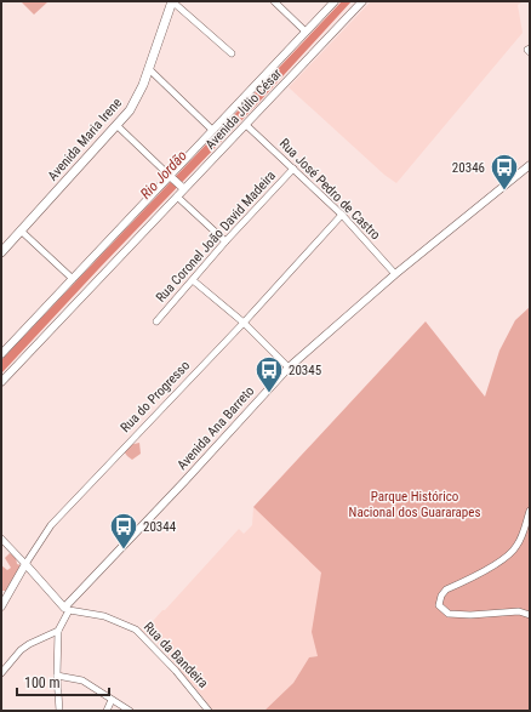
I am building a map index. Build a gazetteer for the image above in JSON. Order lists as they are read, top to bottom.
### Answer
{
  "streets": {
    "main road": ["Avenida Maria Irene"],
    "street": [
      "Avenida Júlio César",
      "Rua José Pedro de Castro",
      "Rua Coronel João David Madeira",
      "Rua do Progresso",
      "Avenida Ana Barreto",
      "Rua da Bandeira"
    ]
  },
  "crossings": [
    ["Avenida Júlio César", "Rua José Pedro de Castro"],
    ["Rua José Pedro de Castro", "Rua Coronel João David Madeira"],
    ["Rua José Pedro de Castro", "Rua do Progresso"],
    ["Rua José Pedro de Castro", "Avenida Ana Barreto"],
    ["Avenida Ana Barreto", "Rua da Bandeira"]
  ],
  "water": ["Rio Jordão"],
  "parks": ["Parque Histórico Nacional dos Guararapes"],
  "places": {
    "bus stop": ["20346", "20345", "20344"]
  },
  "scale_bar": "100 m"
}
